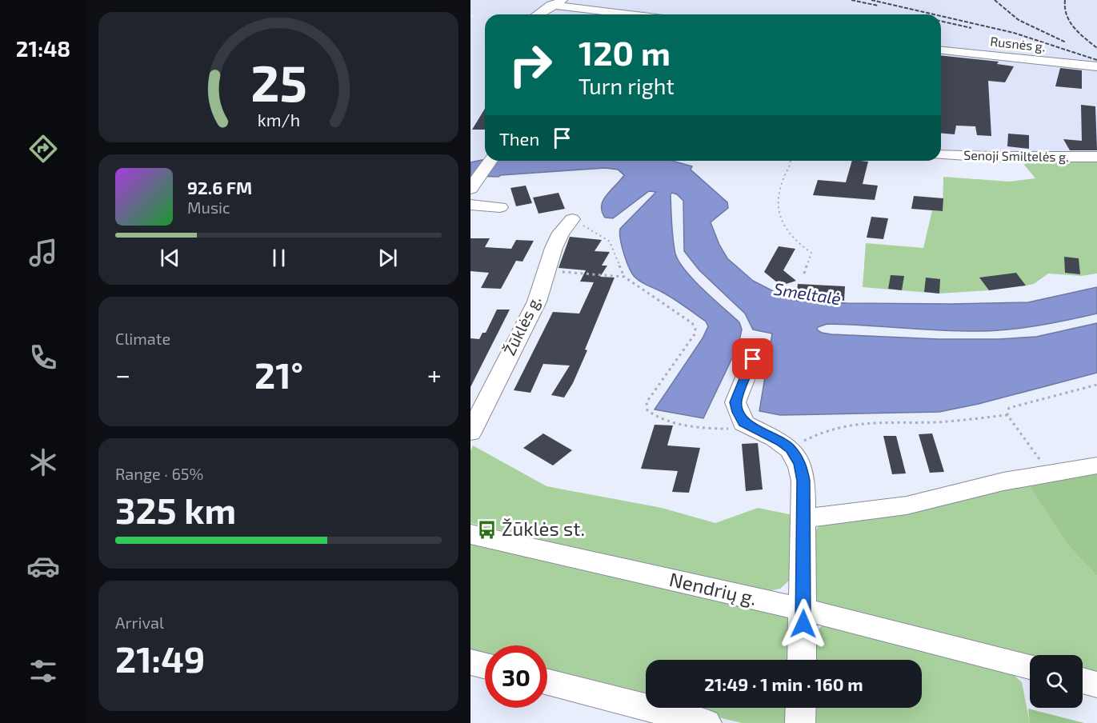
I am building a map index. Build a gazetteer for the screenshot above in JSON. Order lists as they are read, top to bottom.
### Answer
{
  "streets": {
    "street": [
      "Rusnės g.",
      "Senoji Smiltelės g.",
      "Žūklės g.",
      "Nendrių g."
    ]
  },
  "water": ["Smeltalė"],
  "places": {
    "bus stop": ["Žūklės st."]
  },
  "page": {
    "tabs": "21:48",
    "turn": ["120 m", "Turn right"],
    "then": "Then",
    "song": ["92.6 FM", "Music"],
    "tile": [
      "Climate",
      ["Range · 65%", "325 km"],
      ["Arrival", "21:49"]
    ],
    "heat": ["−", "21°", "+"],
    "limit": "30",
    "trip": "21:49 · 1 min · 160 m",
    "gauge": ["25", "km/h"]
  }
}
